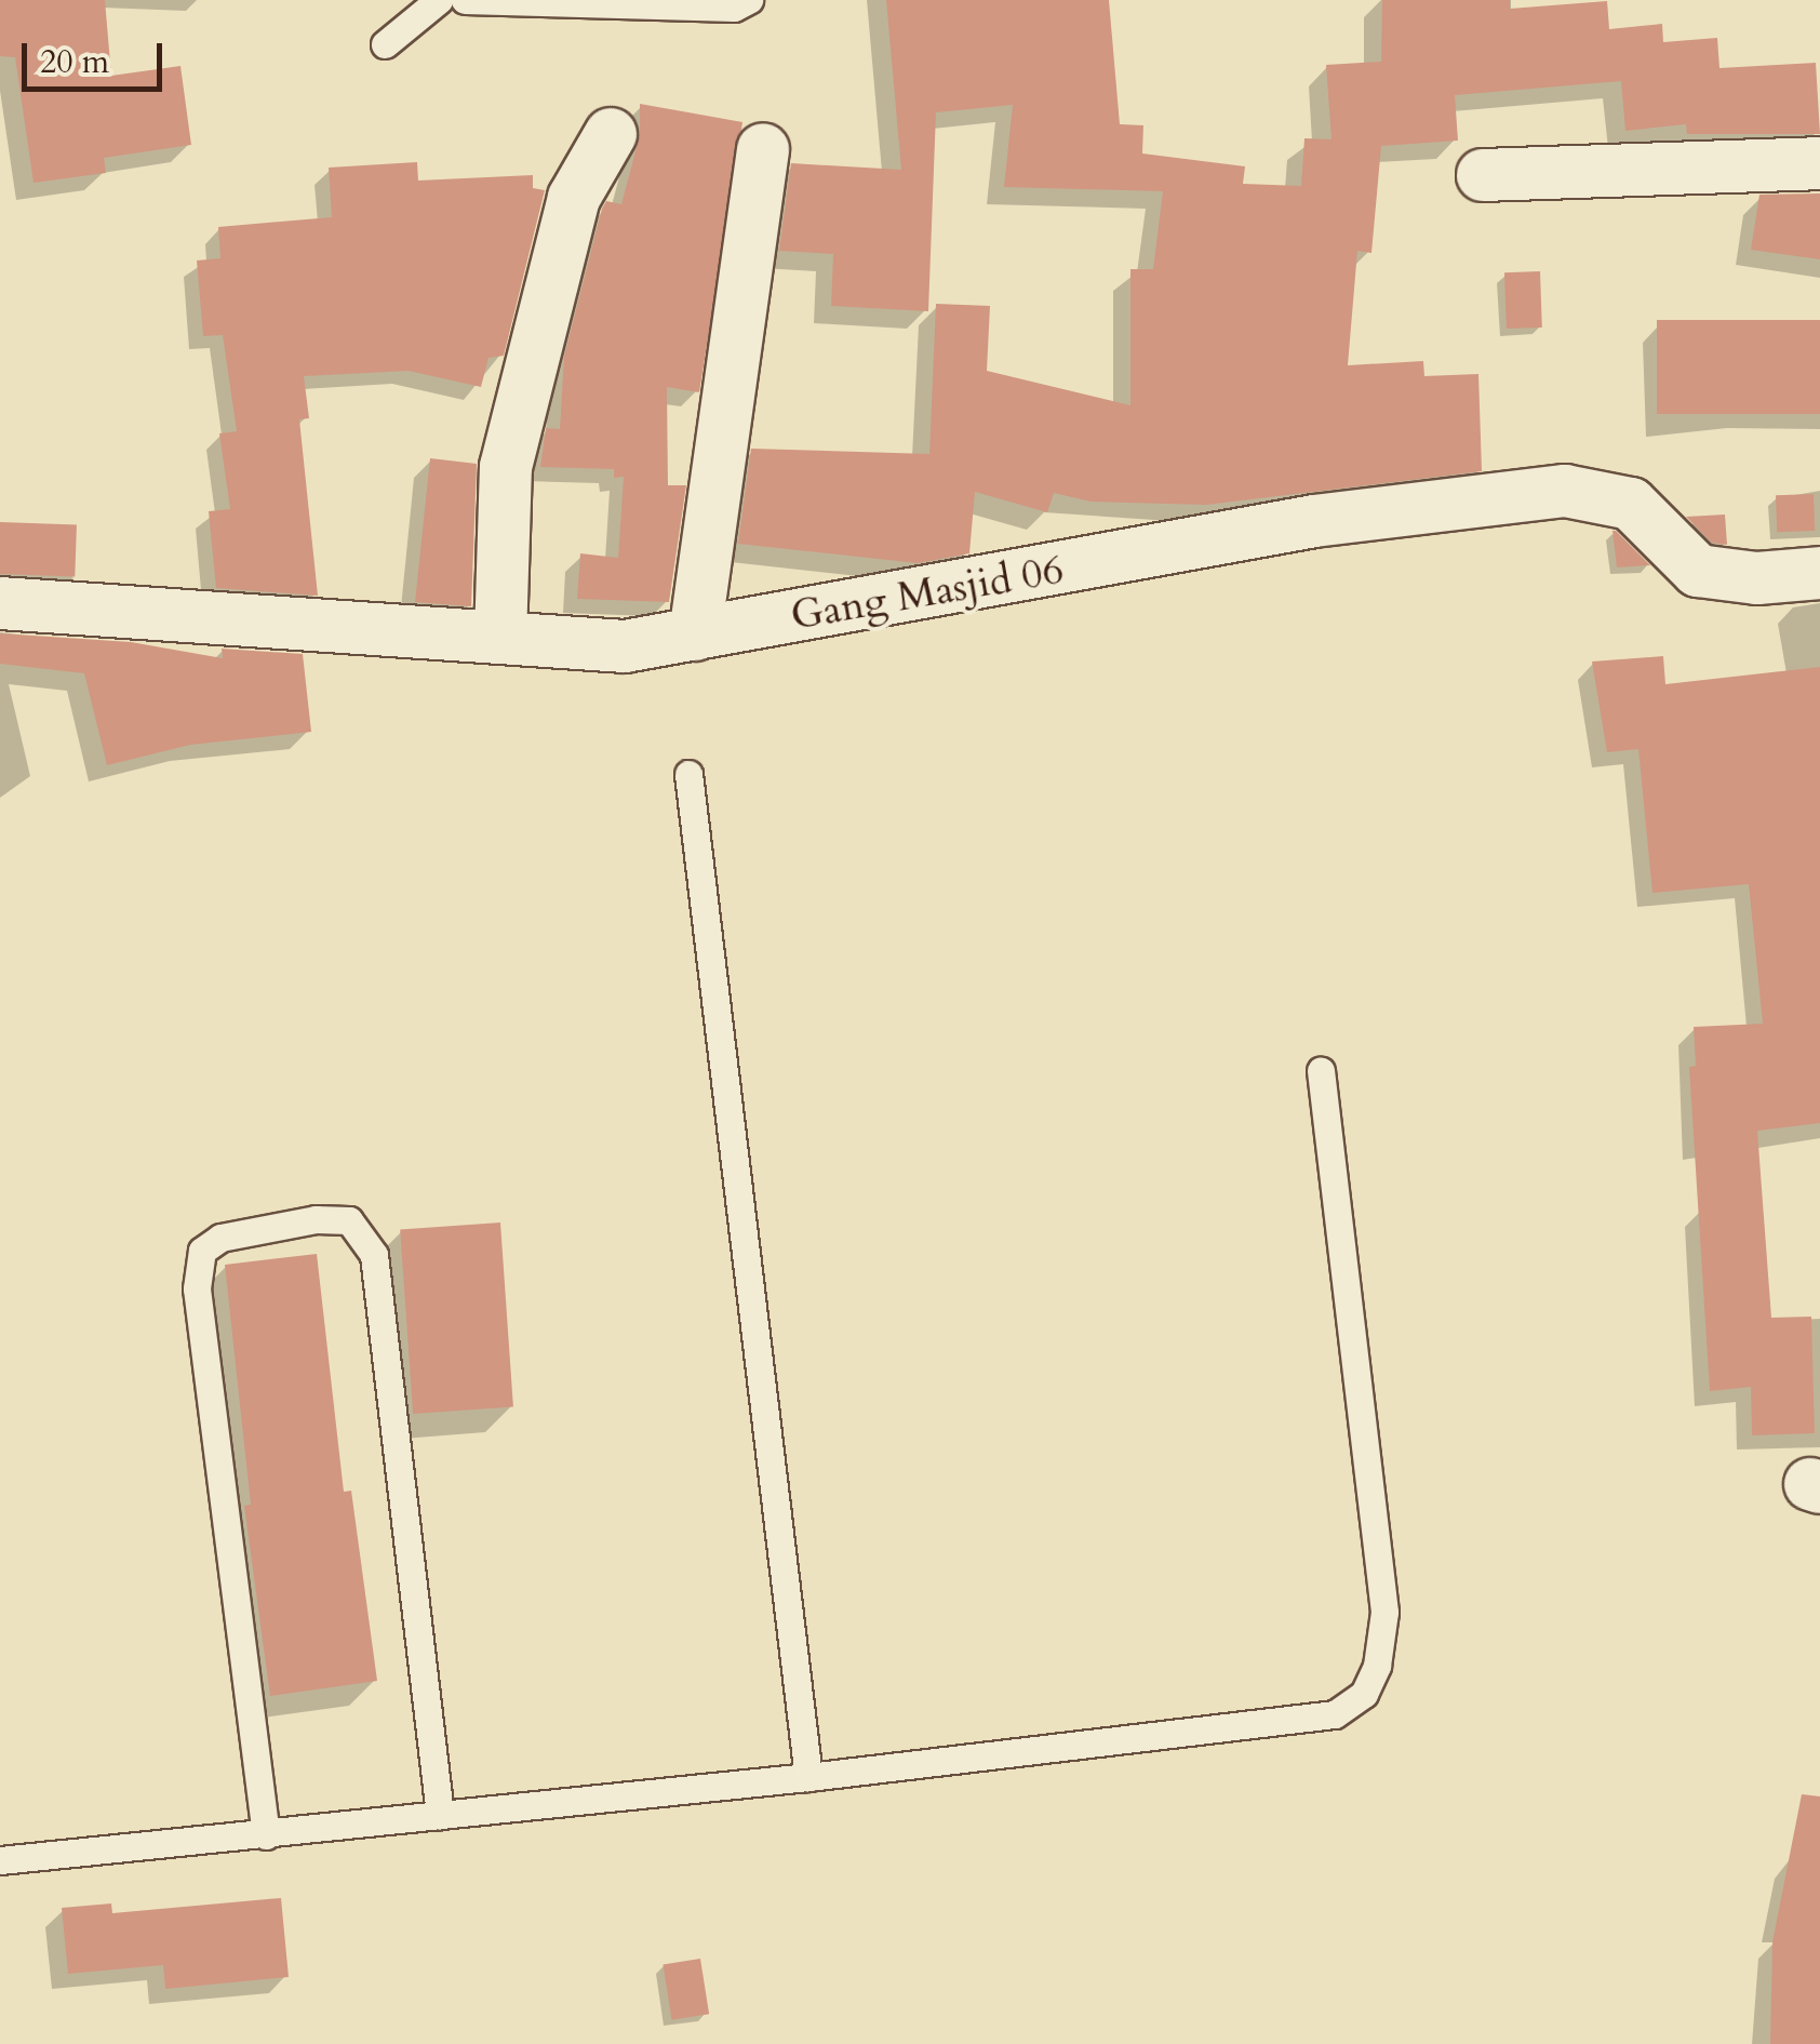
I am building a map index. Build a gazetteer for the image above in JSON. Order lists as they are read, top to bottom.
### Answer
{
  "streets": {
    "street": ["Gang Masjid 06"]
  },
  "scale_bar": "20 m"
}
